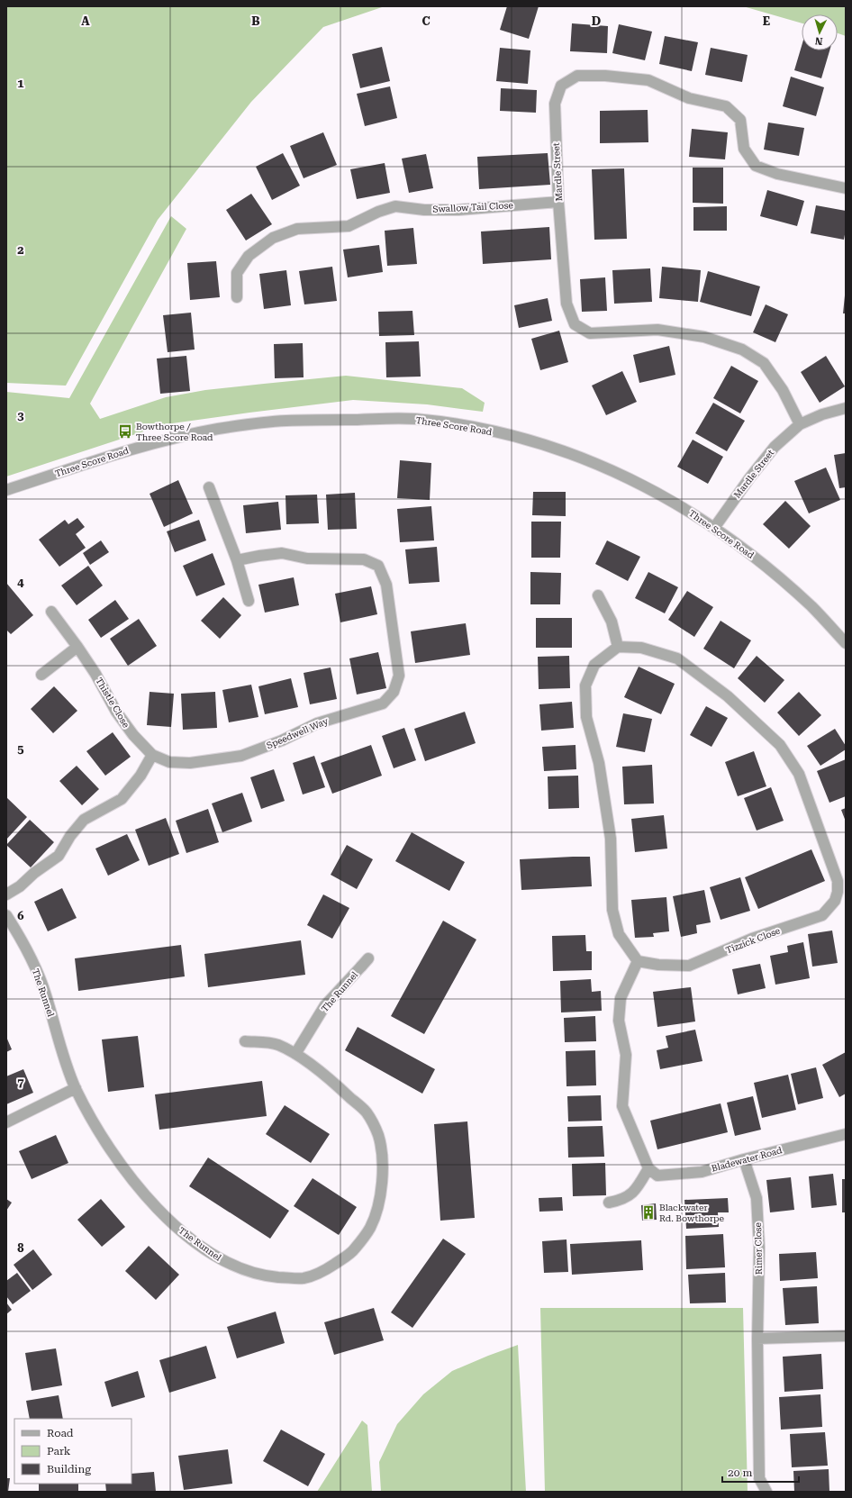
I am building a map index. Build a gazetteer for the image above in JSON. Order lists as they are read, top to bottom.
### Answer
{
  "streets": {
    "street": [
      "Mardle Street",
      "Swallow Tail Close",
      "Three Score Road",
      "Thistle Close",
      "Speedwell Way",
      "Tizzick Close",
      "The Runnel",
      "Bladewater Road",
      "Rimer Close"
    ]
  },
  "crossings": [
    ["Mardle Street", "Swallow Tail Close"],
    ["Mardle Street", "Three Score Road"],
    ["Thistle Close", "Speedwell Way"],
    ["Bladewater Road", "Rimer Close"]
  ],
  "places": {
    "bus stop": ["Bowthorpe / Three Score Road"],
    "building": ["Blackwater Rd. Bowthorpe"]
  },
  "legend": ["Road", "Park", "Building"],
  "scale_bar": "20 m",
  "north": "bottom",
  "grid": {
    "columns": [
      "A",
      "B",
      "C",
      "D",
      "E"
    ],
    "rows": [
      "1",
      "2",
      "3",
      "4",
      "5",
      "6",
      "7",
      "8"
    ]
  }
}
